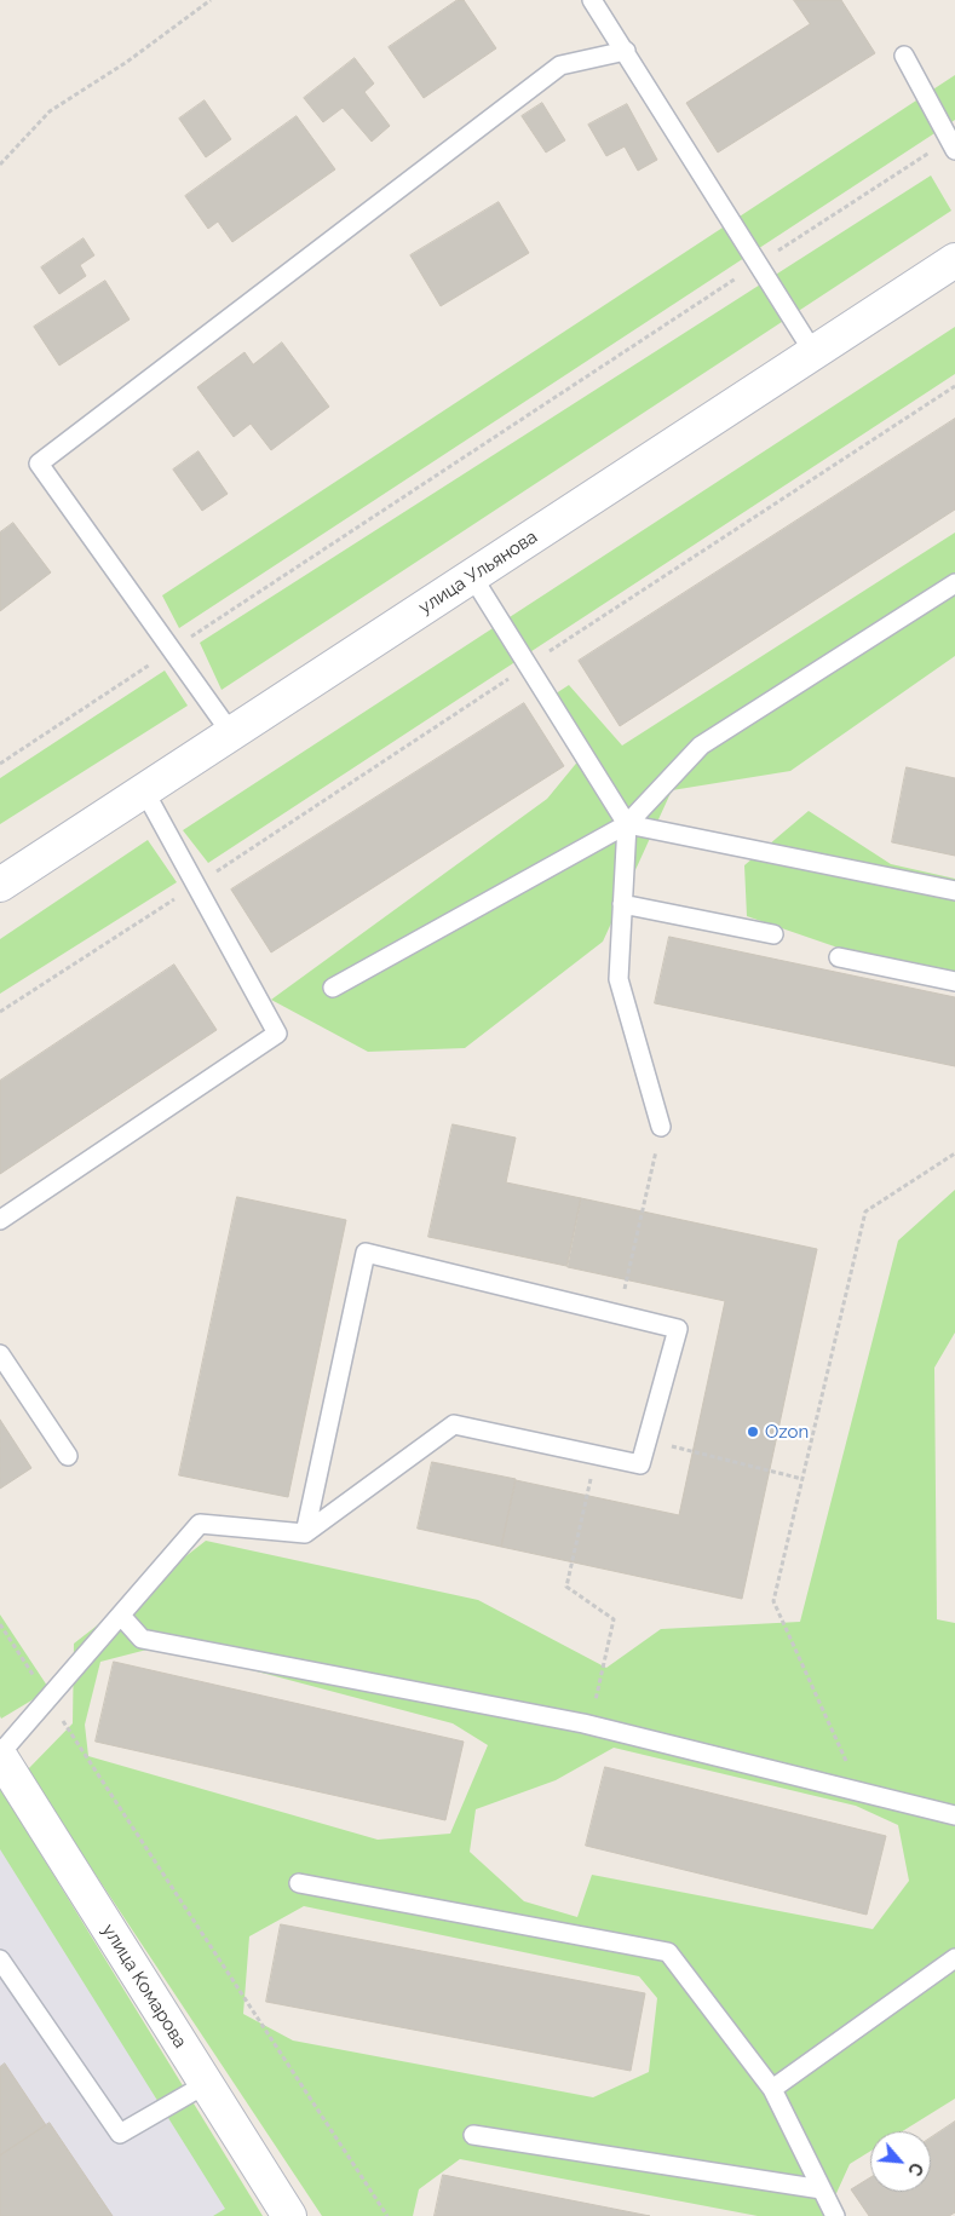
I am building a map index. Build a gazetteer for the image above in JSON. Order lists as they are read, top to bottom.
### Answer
{
  "streets": {
    "main road": ["улица Ульянова", "улица Комарова"]
  },
  "places": ["Ozon"],
  "north": "bottom right"
}
